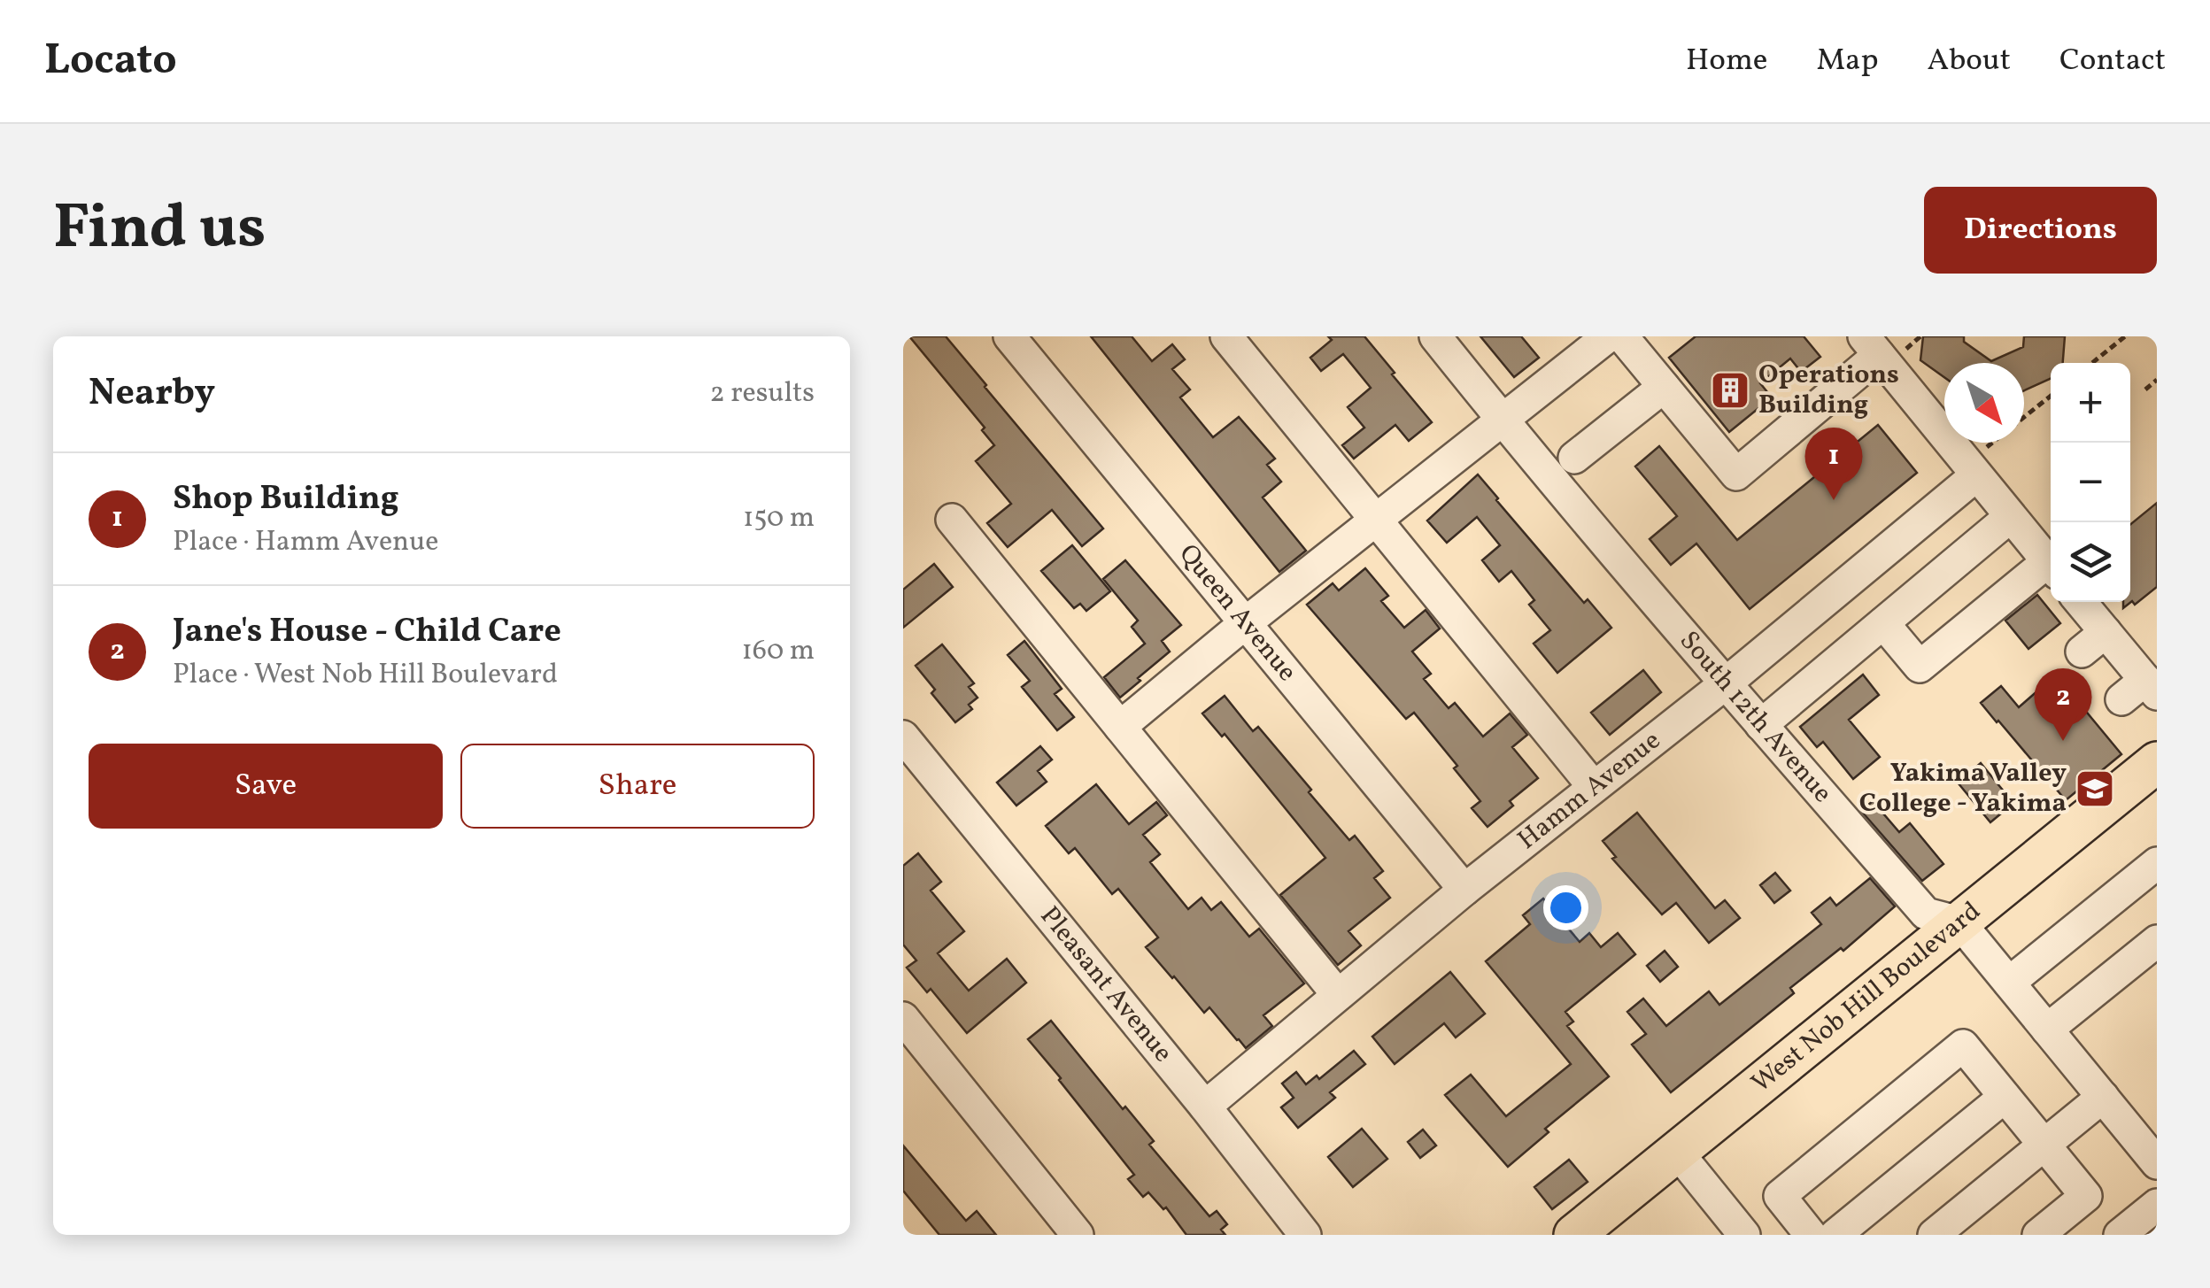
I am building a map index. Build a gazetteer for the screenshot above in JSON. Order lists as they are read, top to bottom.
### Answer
{
  "streets": {
    "main road": ["West Nob Hill Boulevard"],
    "street": [
      "Queen Avenue",
      "South 12th Avenue",
      "Hamm Avenue",
      "Pleasant Avenue"
    ]
  },
  "crossings": [
    ["Queen Avenue", "Hamm Avenue"],
    ["South 12th Avenue", "Hamm Avenue"],
    ["South 12th Avenue", "West Nob Hill Boulevard"],
    ["Hamm Avenue", "Pleasant Avenue"]
  ],
  "places": {
    "building": ["Operations Building"],
    "school or university": ["Yakima Valley College - Yakima"]
  },
  "north": "bottom right",
  "page": {
    "header": "Locato",
    "nav": [
      "Home",
      "Map",
      "About",
      "Contact"
    ],
    "title": "Find us",
    "buttons": [
      "Directions",
      ["Save", "Share"]
    ],
    "heading": ["Nearby", "2 results"],
    "map_buttons": ["+", "−"],
    "pins": ["1", "2"],
    "list": [
      {
        "mark": "1",
        "name": "Shop Building",
        "note": "Place · Hamm Avenue",
        "value": "150 m"
      },
      {
        "mark": "2",
        "name": "Jane's House - Child Care",
        "note": "Place · West Nob Hill Boulevard",
        "value": "160 m"
      }
    ]
  }
}
